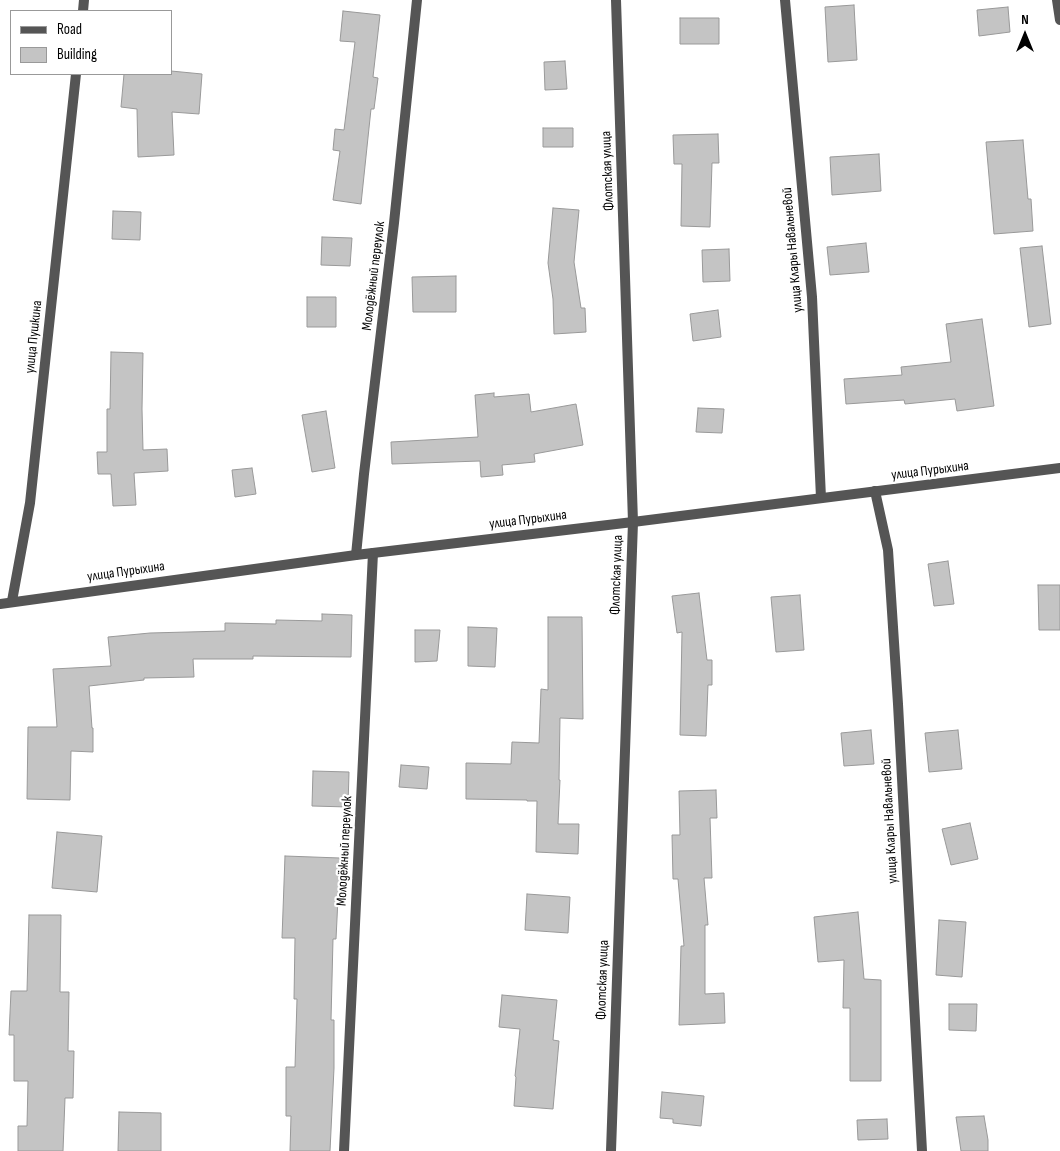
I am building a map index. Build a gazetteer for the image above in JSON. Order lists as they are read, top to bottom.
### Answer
{
  "streets": {
    "street": [
      "Флотская улица",
      "улица Клары Навальневой",
      "Молодёжный переулок",
      "улица Пушкина",
      "улица Пурыхина"
    ]
  },
  "crossings": [
    ["Флотская улица", "улица Пурыхина"],
    ["улица Клары Навальневой", "улица Пурыхина"],
    ["Молодёжный переулок", "улица Пурыхина"],
    ["улица Пушкина", "улица Пурыхина"]
  ],
  "legend": ["Road", "Building"],
  "north": "top"
}
